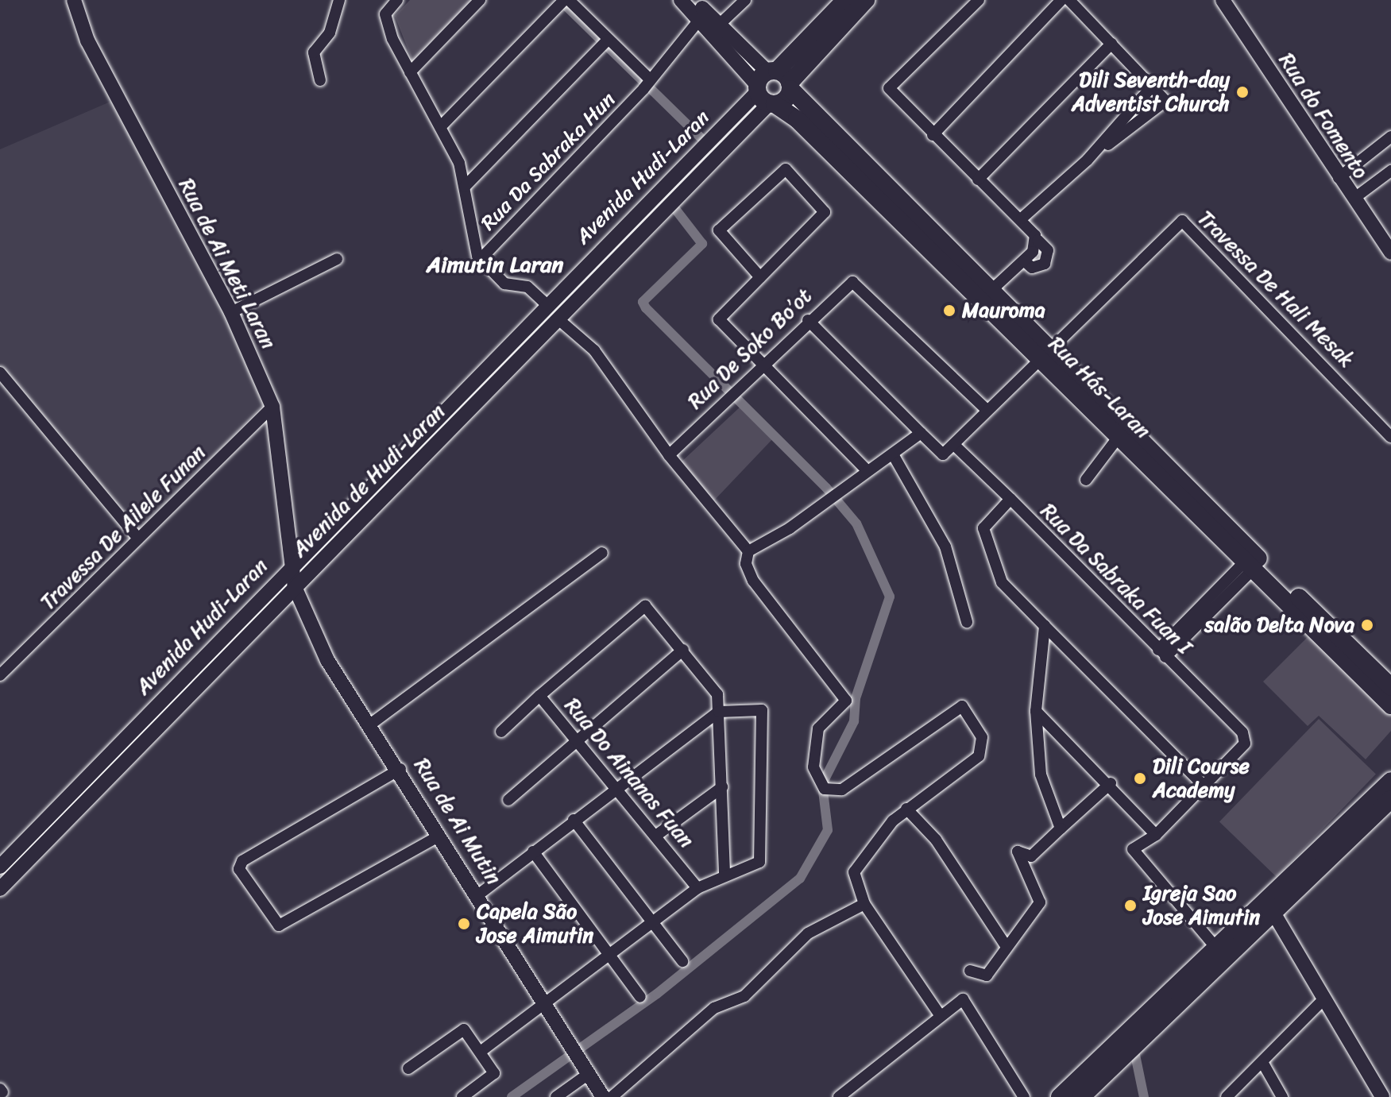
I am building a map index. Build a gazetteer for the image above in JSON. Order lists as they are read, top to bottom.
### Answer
{
  "streets": {
    "main road": [
      "Rua do Fomento",
      "Avenida Hudi-Laran",
      "Rua de Ai Meti Laran",
      "Rua Hás-Laran",
      "Avenida de Hudi-Laran",
      "Rua de Ai Mutin"
    ],
    "street": [
      "Rua Da Sabraka Hun",
      "Travessa De Hali Mesak",
      "Rua De Soko Bo’ot",
      "Travessa De Ailele Funan",
      "Rua Da Sabraka Fuan I",
      "Rua Do Ainanas Fuan"
    ]
  },
  "crossings": [
    ["Rua Da Sabraka Hun", "Rua Hás-Laran"],
    ["Avenida Hudi-Laran", "Rua de Ai Meti Laran"],
    ["Avenida Hudi-Laran", "Rua Hás-Laran"],
    ["Avenida Hudi-Laran", "Avenida de Hudi-Laran"],
    ["Avenida Hudi-Laran", "Rua de Ai Mutin"],
    ["Rua de Ai Meti Laran", "Travessa De Ailele Funan"],
    ["Rua de Ai Meti Laran", "Rua de Ai Mutin"],
    ["Travessa De Hali Mesak", "Rua Hás-Laran"],
    ["Rua Hás-Laran", "Avenida de Hudi-Laran"],
    ["Avenida de Hudi-Laran", "Rua de Ai Mutin"]
  ],
  "districts": ["Aimutin Laran"],
  "places": [
    "Dili Seventh-day Adventist Church",
    "Mauroma",
    "salão Delta Nova",
    "Dili Course Academy",
    "Igreja Sao Jose Aimutin",
    "Capela São Jose Aimutin"
  ]
}
